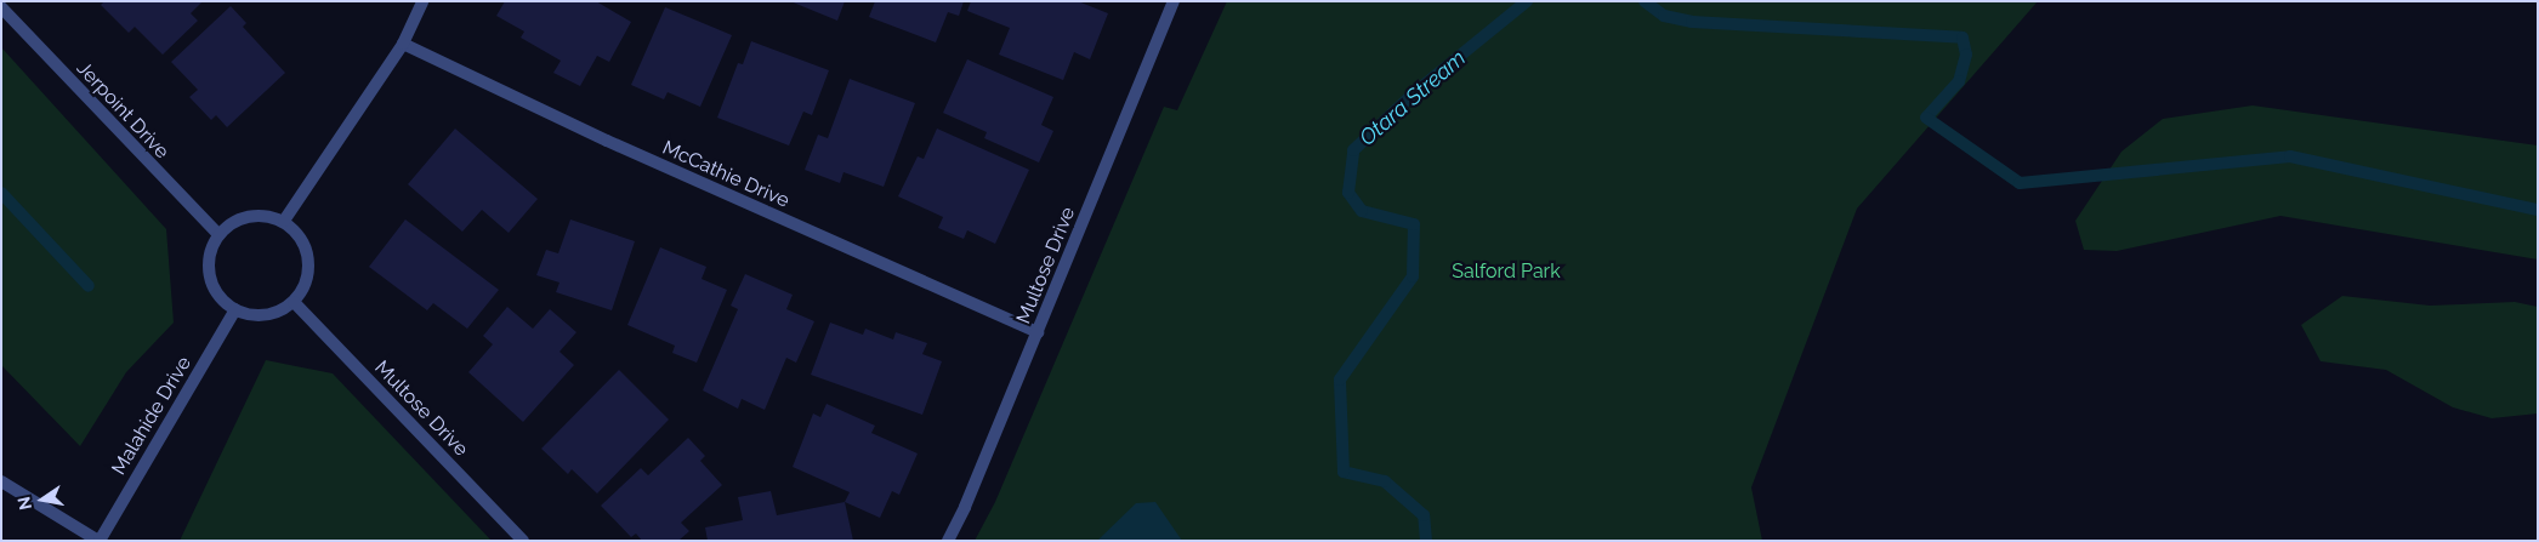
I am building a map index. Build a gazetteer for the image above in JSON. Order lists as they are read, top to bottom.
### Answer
{
  "streets": {
    "street": [
      "Jerpoint Drive",
      "McCathie Drive",
      "Multose Drive",
      "Malahide Drive"
    ]
  },
  "crossings": [
    ["Jerpoint Drive", "Multose Drive"],
    ["Jerpoint Drive", "Malahide Drive"],
    ["McCathie Drive", "Multose Drive"],
    ["Multose Drive", "Malahide Drive"]
  ],
  "water": ["Otara Stream"],
  "parks": ["Salford Park"],
  "north": "left"
}
